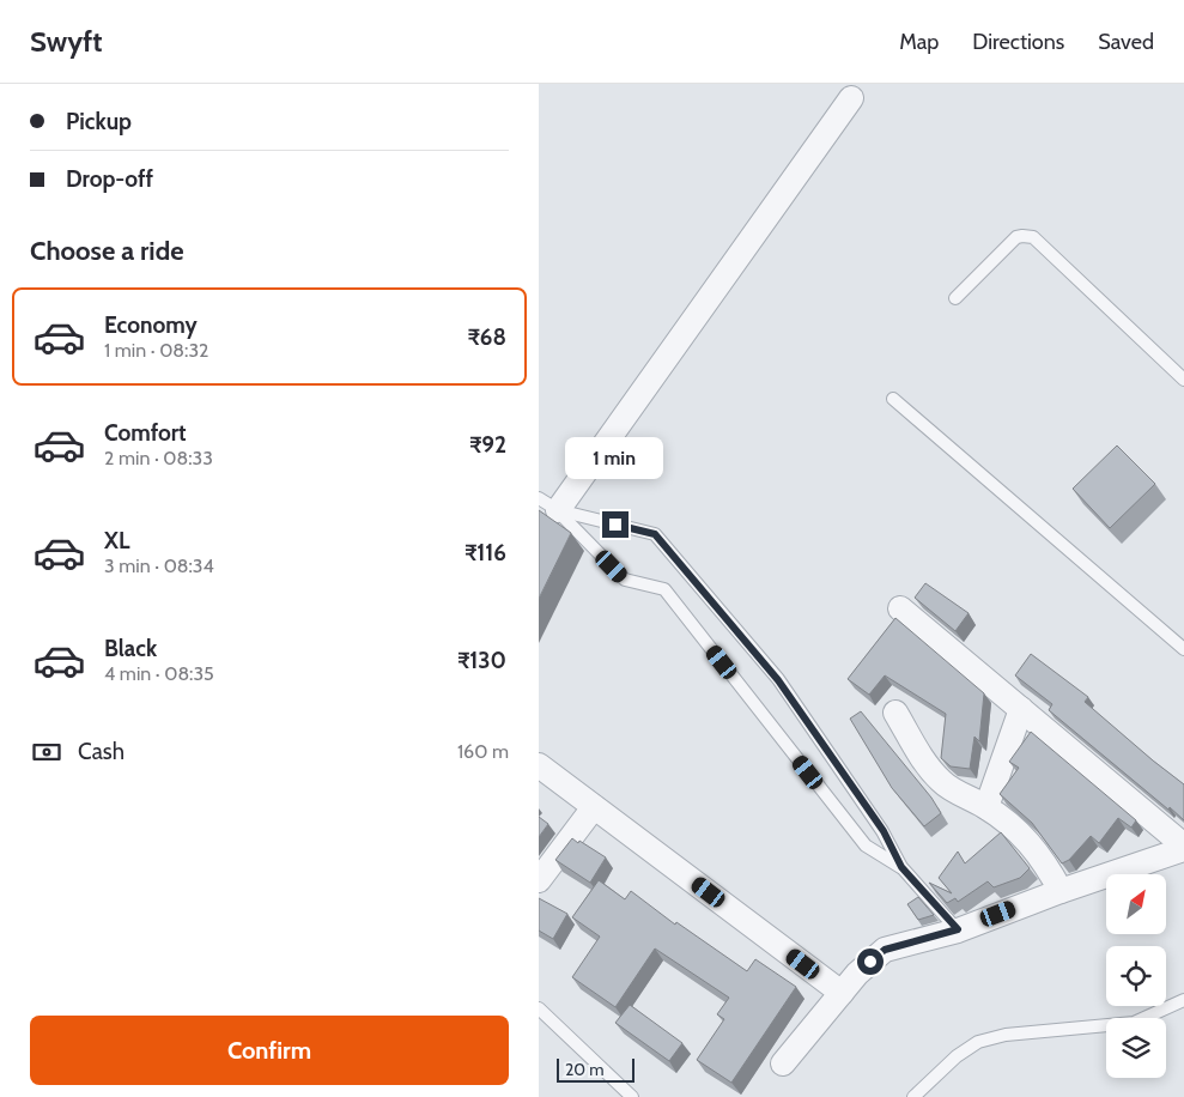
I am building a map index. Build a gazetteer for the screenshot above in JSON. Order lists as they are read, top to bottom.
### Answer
{
  "scale_bar": "20 m",
  "north": "top right",
  "page": {
    "header": "Swyft",
    "nav": ["Map", "Directions", "Saved"],
    "banner": ["Pickup", "Drop-off"],
    "heading": "Choose a ride",
    "list": [
      {
        "name": "Economy",
        "note": "1 min · 08:32",
        "value": "₹68"
      },
      {
        "name": "Comfort",
        "note": "2 min · 08:33",
        "value": "₹92"
      },
      {
        "name": "XL",
        "note": "3 min · 08:34",
        "value": "₹116"
      },
      {
        "name": "Black",
        "note": "4 min · 08:35",
        "value": "₹130"
      }
    ],
    "bubble": "1 min",
    "pay": ["Cash", "160 m"],
    "buttons": "Confirm",
    "scale": "20 m"
  }
}
